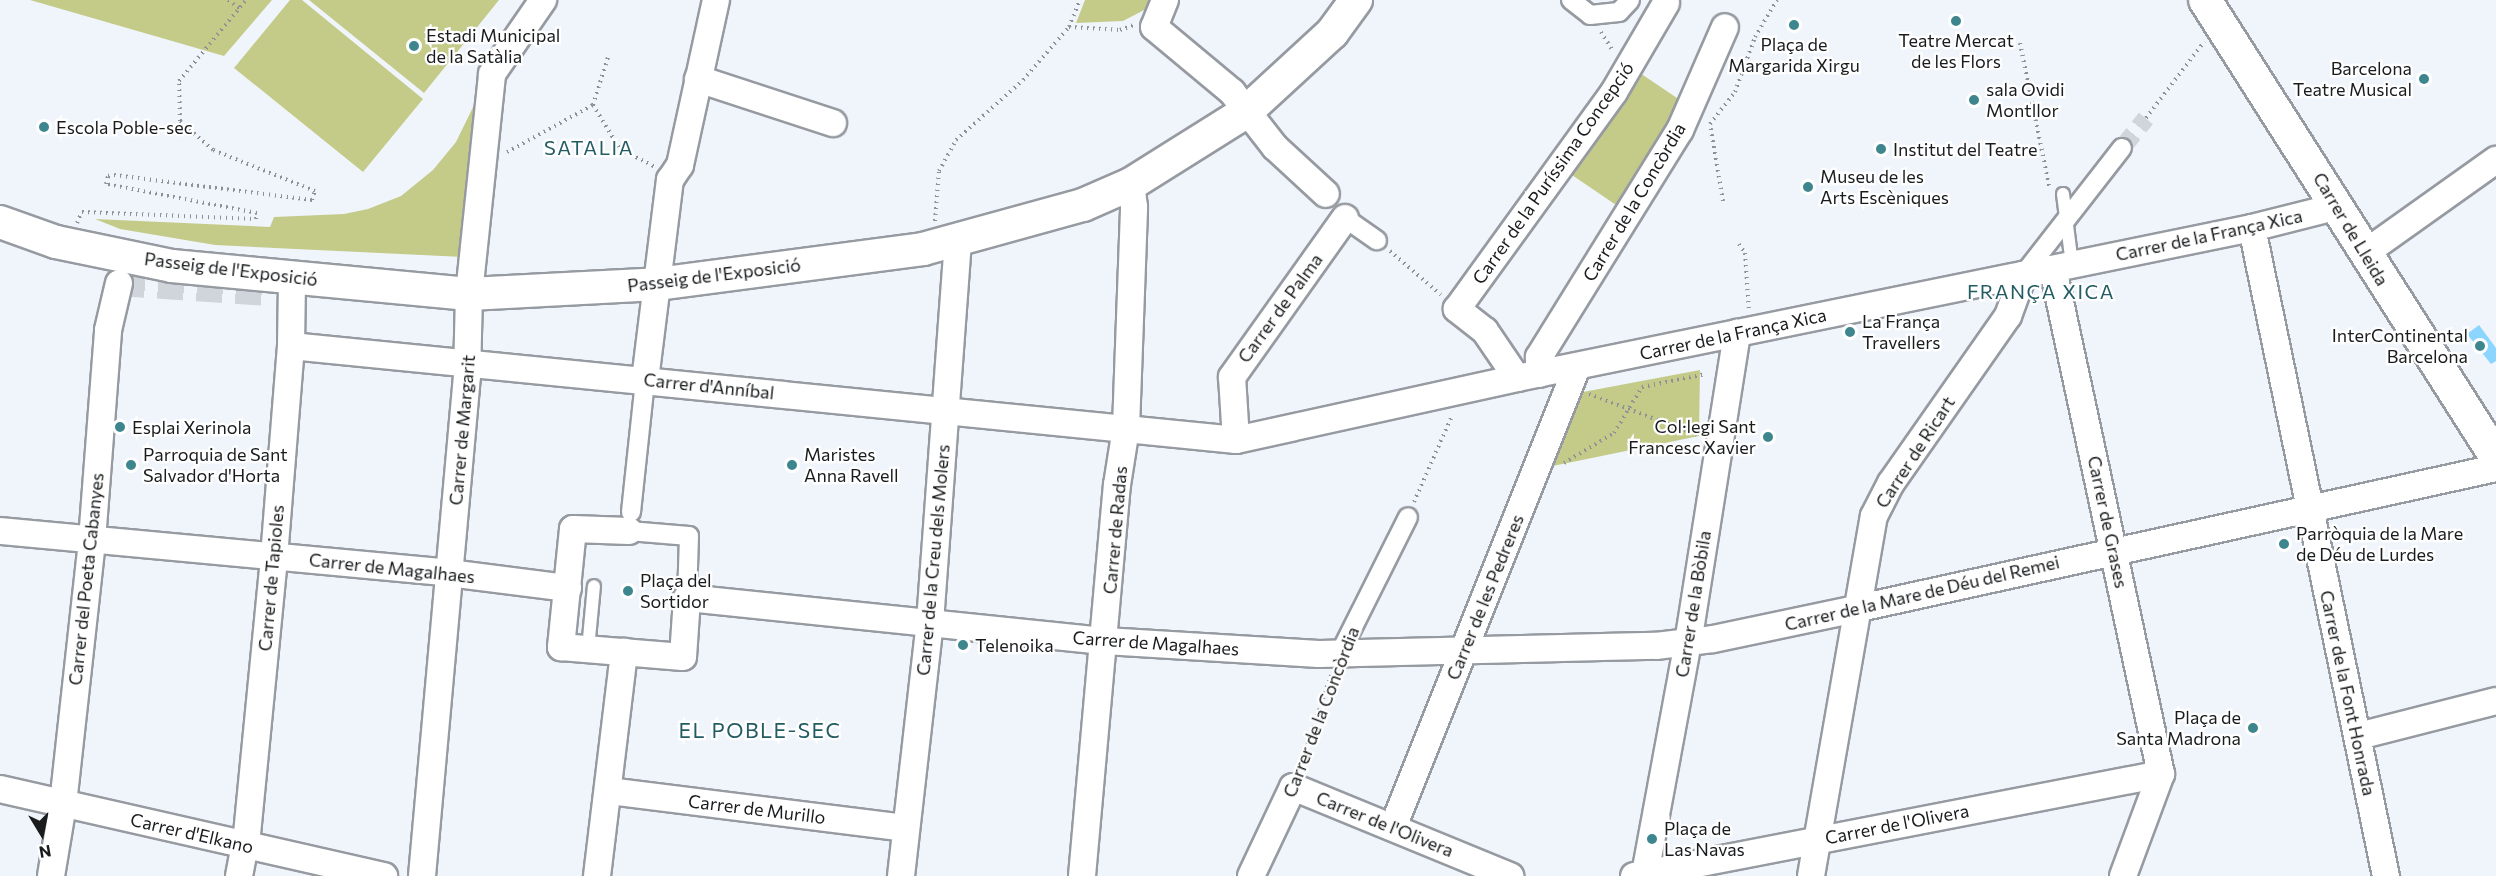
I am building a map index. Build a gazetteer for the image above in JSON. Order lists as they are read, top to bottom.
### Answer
{
  "streets": {
    "street": [
      "Carrer de la Puríssima Concepció",
      "Carrer de la Concòrdia",
      "Carrer de Lleida",
      "Carrer de la França Xica",
      "Passeig de l'Exposició",
      "Carrer de Palma",
      "Carrer d'Anníbal",
      "Carrer de Margarit",
      "Carrer de Ricart",
      "Carrer de Grases",
      "Carrer de Radas",
      "Carrer de la Creu dels Molers",
      "Carrer de Magalhaes",
      "Carrer de Tapioles",
      "Carrer del Poeta Cabanyes",
      "Carrer de la Mare de Déu del Remei",
      "Carrer de les Pedreres",
      "Carrer de la Bòbila",
      "Carrer de la Font Honrada",
      "Carrer de Murillo",
      "Carrer de l'Olivera",
      "Carrer d'Elkano"
    ]
  },
  "crossings": [
    ["Carrer de la Concòrdia", "Carrer de la França Xica"],
    ["Carrer de la Concòrdia", "Carrer de Magalhaes"],
    ["Carrer de la Concòrdia", "Carrer de la Mare de Déu del Remei"],
    ["Carrer de la Concòrdia", "Carrer de l'Olivera"],
    ["Carrer de Lleida", "Carrer de la França Xica"],
    ["Carrer de la França Xica", "Carrer de Palma"],
    ["Carrer de la França Xica", "Carrer d'Anníbal"],
    ["Carrer de la França Xica", "Carrer de Ricart"],
    ["Carrer de la França Xica", "Carrer de Grases"],
    ["Carrer de la França Xica", "Carrer de Radas"],
    ["Carrer de la França Xica", "Carrer de les Pedreres"],
    ["Carrer de la França Xica", "Carrer de la Bòbila"],
    ["Carrer de la França Xica", "Carrer de la Font Honrada"],
    ["Passeig de l'Exposició", "Carrer de Margarit"],
    ["Passeig de l'Exposició", "Carrer de Radas"],
    ["Passeig de l'Exposició", "Carrer de la Creu dels Molers"],
    ["Passeig de l'Exposició", "Carrer de Tapioles"],
    ["Carrer d'Anníbal", "Carrer de Margarit"],
    ["Carrer d'Anníbal", "Carrer de Radas"],
    ["Carrer d'Anníbal", "Carrer de la Creu dels Molers"],
    ["Carrer d'Anníbal", "Carrer de Tapioles"],
    ["Carrer de Margarit", "Carrer de Magalhaes"],
    ["Carrer de Ricart", "Carrer de la Mare de Déu del Remei"],
    ["Carrer de Ricart", "Carrer de l'Olivera"],
    ["Carrer de Grases", "Carrer de la Mare de Déu del Remei"],
    ["Carrer de Grases", "Carrer de l'Olivera"],
    ["Carrer de Radas", "Carrer de Magalhaes"],
    ["Carrer de la Creu dels Molers", "Carrer de Magalhaes"],
    ["Carrer de la Creu dels Molers", "Carrer de Murillo"],
    ["Carrer de Magalhaes", "Carrer de Tapioles"],
    ["Carrer de Magalhaes", "Carrer del Poeta Cabanyes"],
    ["Carrer de Magalhaes", "Carrer de la Mare de Déu del Remei"],
    ["Carrer de Tapioles", "Carrer d'Elkano"],
    ["Carrer del Poeta Cabanyes", "Carrer d'Elkano"],
    ["Carrer de la Mare de Déu del Remei", "Carrer de les Pedreres"],
    ["Carrer de la Mare de Déu del Remei", "Carrer de la Bòbila"],
    ["Carrer de la Mare de Déu del Remei", "Carrer de la Font Honrada"],
    ["Carrer de les Pedreres", "Carrer de l'Olivera"],
    ["Carrer de la Bòbila", "Carrer de l'Olivera"]
  ],
  "districts": ["SATALIA", "FRANÇA XICA", "EL POBLE-SEC"],
  "places": [
    "Teatre Mercat de les Flors",
    "Plaça de Margarida Xirgu",
    "Estadi Municipal de la Satàlia",
    "Barcelona Teatre Musical",
    "sala Ovidi Montllor",
    "Escola Poble-sec",
    "Institut del Teatre",
    "Museu de les Arts Escèniques",
    "La França Travellers",
    "InterContinental Barcelona",
    "Esplai Xerinola",
    "Col·legi Sant Francesc Xavier",
    "Parroquia de Sant Salvador d'Horta",
    "Maristes Anna Ravell",
    "Parròquia de la Mare de Déu de Lurdes",
    "Plaça del Sortidor",
    "Telenoika",
    "Plaça de Santa Madrona",
    "Plaça de Las Navas"
  ],
  "north": "bottom"
}
